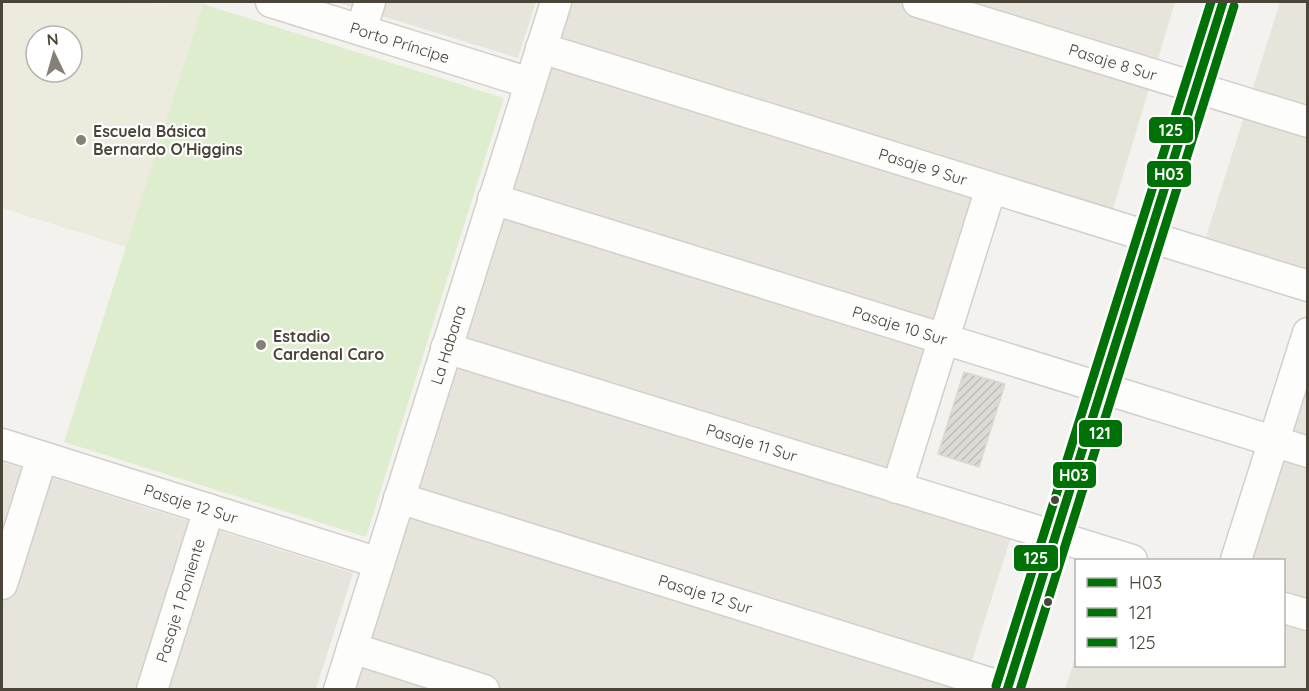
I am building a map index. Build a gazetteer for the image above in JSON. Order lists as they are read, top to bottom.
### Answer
{
  "streets": {
    "street": [
      "Porto Príncipe",
      "Pasaje 8 Sur",
      "Pasaje 9 Sur",
      "Pasaje 10 Sur",
      "La Habana",
      "Pasaje 11 Sur",
      "Pasaje 12 Sur",
      "Pasaje 1 Poniente"
    ]
  },
  "crossings": [
    ["Porto Príncipe", "La Habana"],
    ["Pasaje 9 Sur", "La Habana"],
    ["Pasaje 10 Sur", "La Habana"],
    ["La Habana", "Pasaje 11 Sur"],
    ["La Habana", "Pasaje 12 Sur"],
    ["Pasaje 12 Sur", "Pasaje 1 Poniente"]
  ],
  "places": ["Escuela Básica Bernardo O'Higgins", "Estadio Cardenal Caro"],
  "lines": ["transit line H03", "transit line 125", "transit line 121"],
  "legend": ["H03", "121", "125"],
  "north": "top"
}
